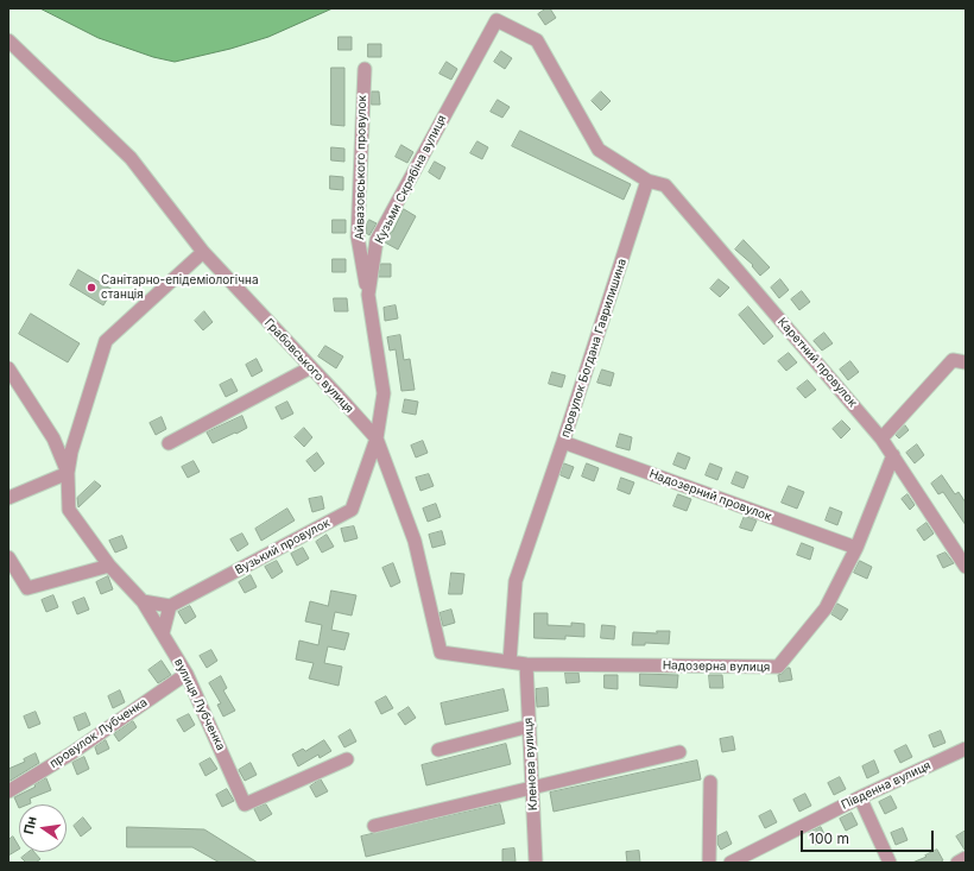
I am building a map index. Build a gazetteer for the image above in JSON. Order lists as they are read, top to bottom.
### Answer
{
  "streets": {
    "street": [
      "Айвазовського провулок",
      "Кузьми Скрябіна вулиця",
      "провулок Богдана Гаврилишина",
      "Каретний провулок",
      "Грабовського вулиця",
      "Надозерний провулок",
      "Вузький провулок",
      "Надозерна вулиця",
      "вулиця Лубченка",
      "провулок Лубченка",
      "Кленова вулиця",
      "Південна вулиця"
    ]
  },
  "crossings": [
    ["Айвазовського провулок", "Кузьми Скрябіна вулиця"],
    ["Кузьми Скрябіна вулиця", "провулок Богдана Гаврилишина"],
    ["Кузьми Скрябіна вулиця", "Каретний провулок"],
    ["Кузьми Скрябіна вулиця", "Грабовського вулиця"],
    ["Кузьми Скрябіна вулиця", "Вузький провулок"],
    ["Кузьми Скрябіна вулиця", "Надозерна вулиця"],
    ["провулок Богдана Гаврилишина", "Каретний провулок"],
    ["провулок Богдана Гаврилишина", "Надозерний провулок"],
    ["провулок Богдана Гаврилишина", "Надозерна вулиця"],
    ["Каретний провулок", "Надозерна вулиця"],
    ["Грабовського вулиця", "Вузький провулок"],
    ["Надозерний провулок", "Надозерна вулиця"],
    ["Надозерна вулиця", "Кленова вулиця"],
    ["вулиця Лубченка", "провулок Лубченка"]
  ],
  "places": ["Санітарно-епідеміологічна станція"],
  "scale_bar": "100 m",
  "north": "left"
}
